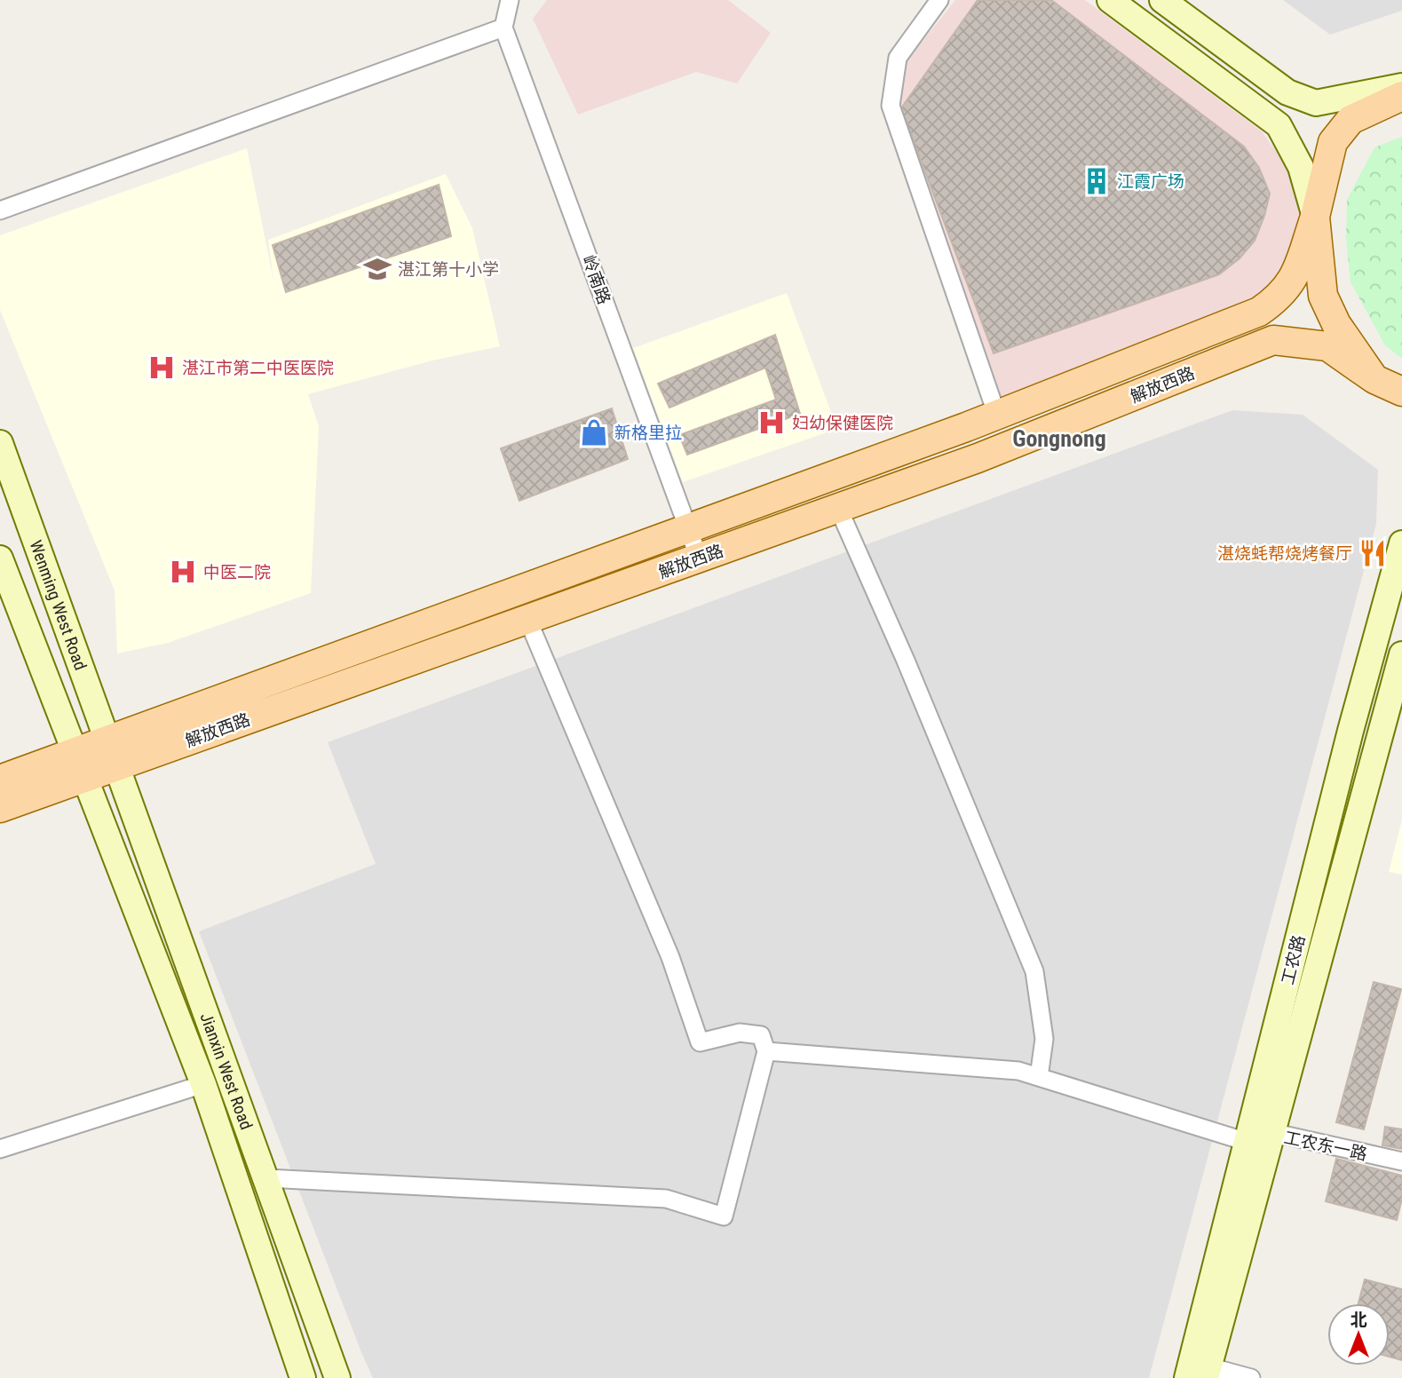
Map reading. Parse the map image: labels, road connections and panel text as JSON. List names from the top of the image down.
{
  "streets": {
    "main road": ["解放西路"],
    "street": [
      "岭南路",
      "Wenming West Road",
      "工农路",
      "Jianxin West Road",
      "工农东一路"
    ]
  },
  "crossings": [
    ["岭南路", "解放西路"],
    ["解放西路", "Wenming West Road"],
    ["解放西路", "Jianxin West Road"],
    ["Wenming West Road", "Jianxin West Road"],
    ["工农路", "工农东一路"]
  ],
  "districts": ["Gongnong"],
  "places": {
    "building": ["江霞广场"],
    "school or university": ["湛江第十小学"],
    "hospital": ["湛江市第二中医医院", "妇幼保健医院", "中医二院"],
    "shop": ["新格里拉"],
    "restaurant": ["湛烧蚝帮烧烤餐厅"]
  },
  "north": "top"
}
